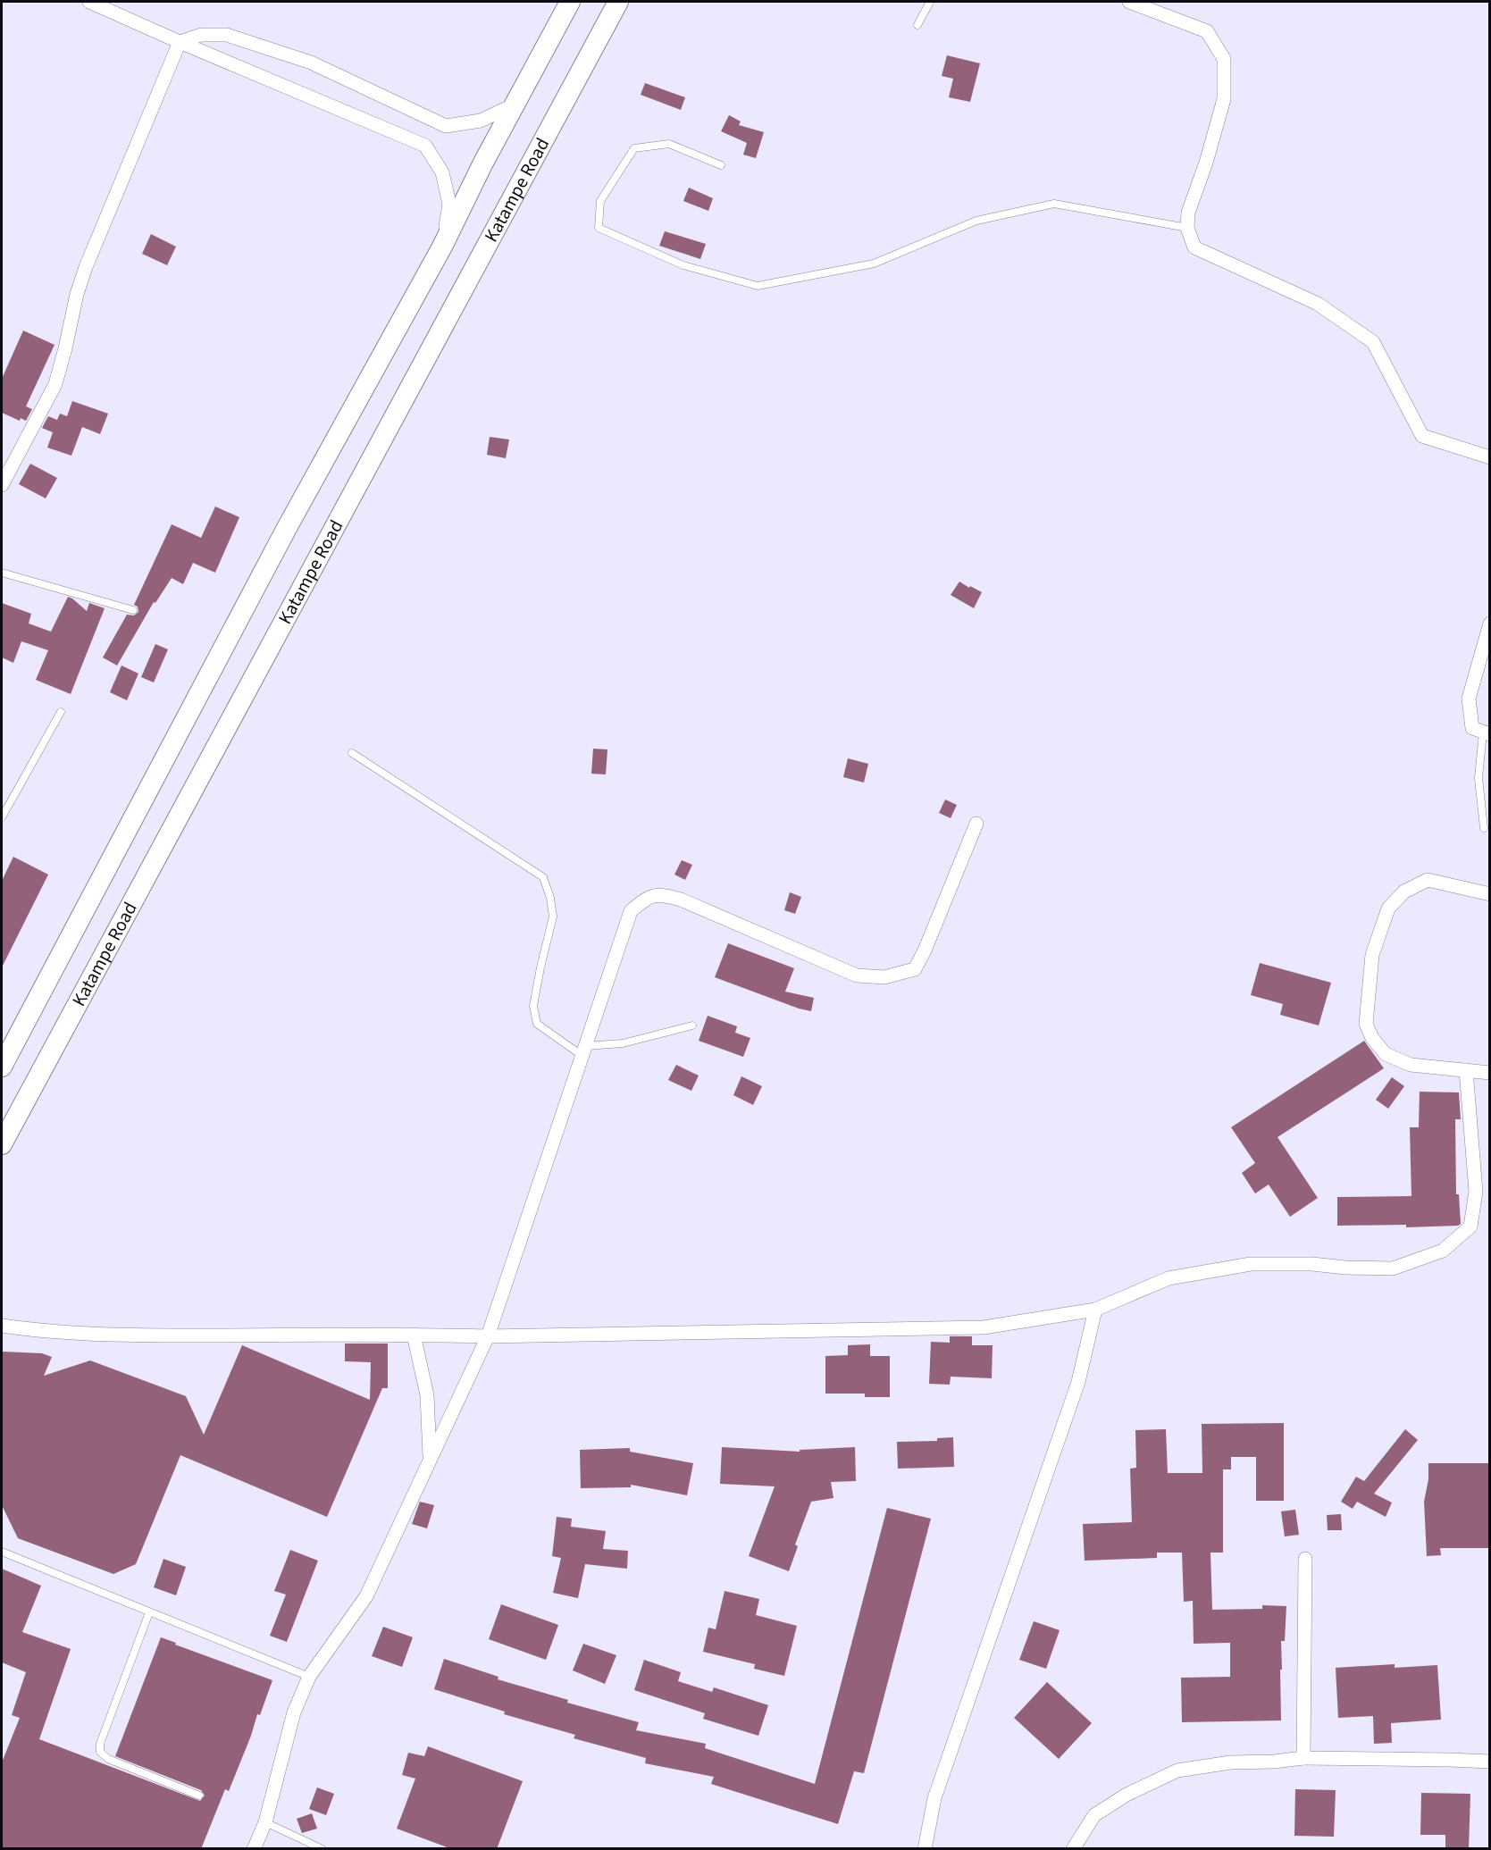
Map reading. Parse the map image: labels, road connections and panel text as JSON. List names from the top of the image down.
{
  "streets": {
    "main road": ["Katampe Road"]
  }
}
